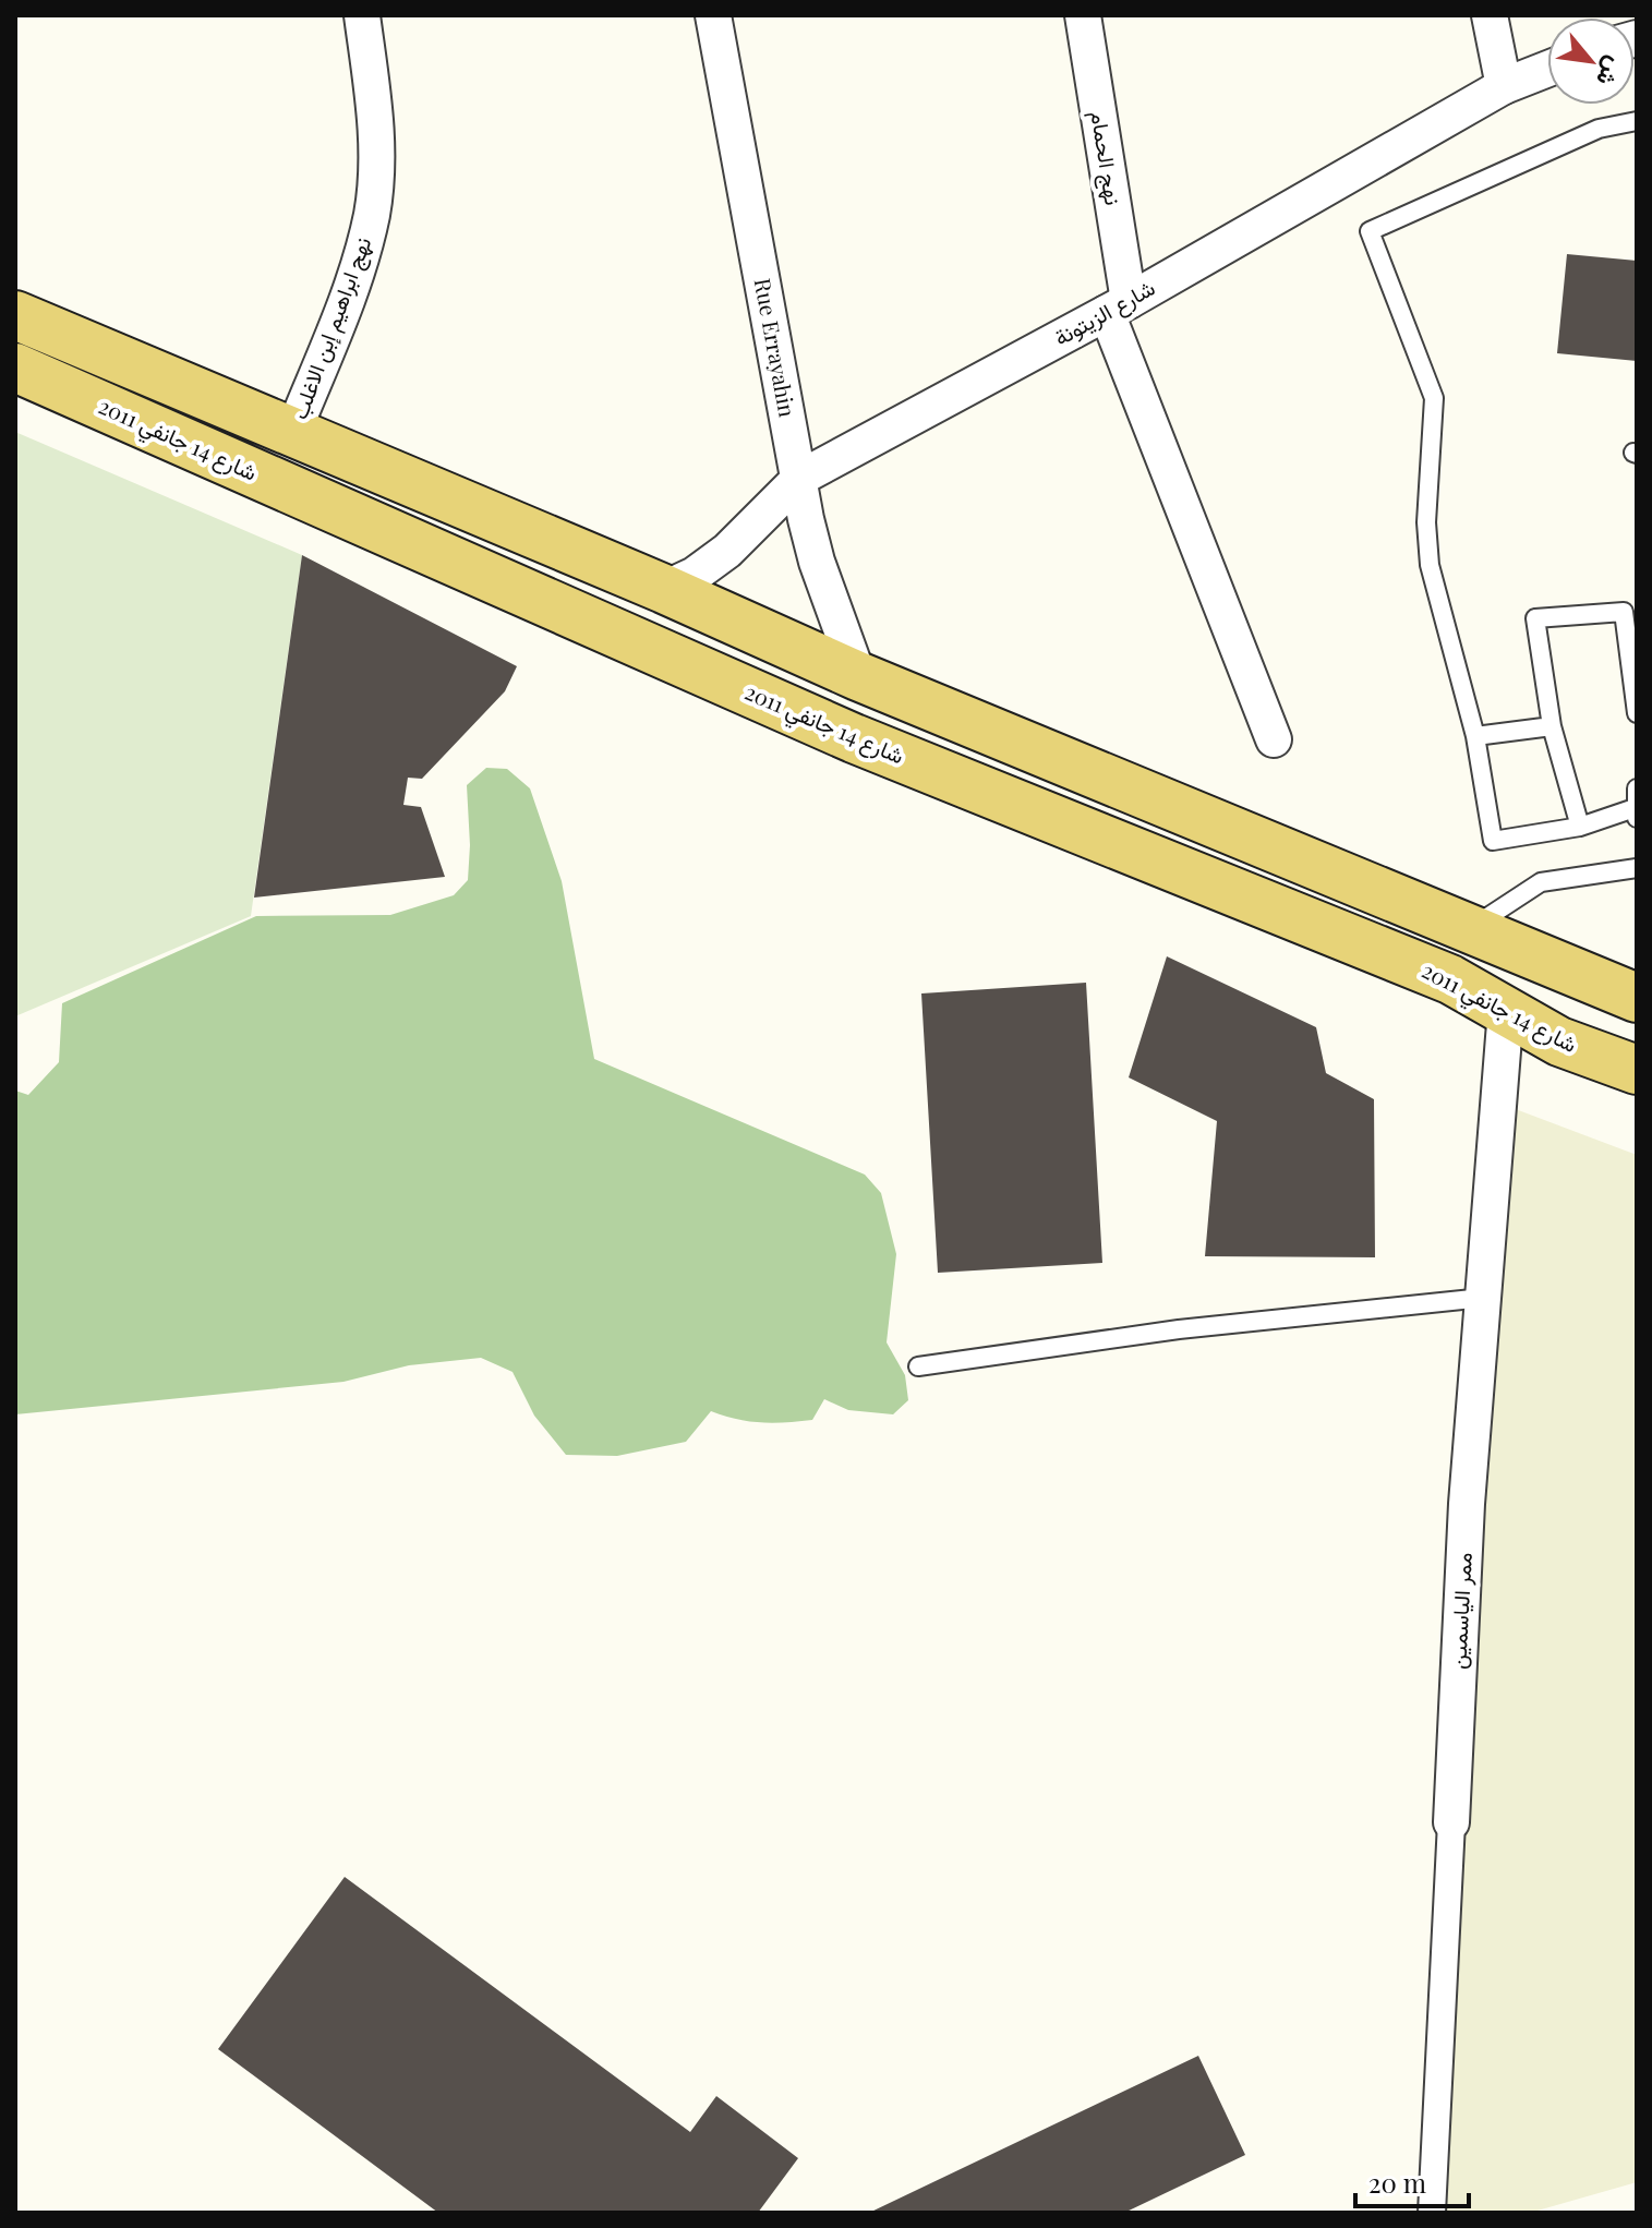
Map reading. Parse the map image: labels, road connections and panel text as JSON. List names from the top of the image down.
{
  "streets": {
    "main road": ["شارع 14 جانفي 2011"],
    "street": [
      "نهج الحمام",
      "شارع الزيتونة",
      "نهج ابراهيم إبن الاغلب",
      "Rue Errayahin",
      "ممر الياسمين"
    ]
  },
  "crossings": [
    ["نهج الحمام", "شارع الزيتونة"],
    ["شارع الزيتونة", "Rue Errayahin"],
    ["شارع 14 جانفي 2011", "ممر الياسمين"]
  ],
  "scale_bar": "20 m",
  "north": "bottom right"
}
